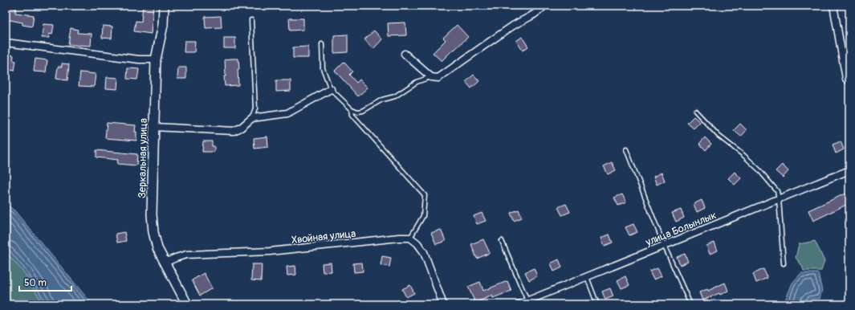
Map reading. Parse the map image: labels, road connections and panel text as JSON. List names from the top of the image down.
{
  "streets": {
    "street": ["Зеркальная улица", "улица Болынлык", "Хвойная улица"]
  },
  "crossings": [
    ["Зеркальная улица", "Хвойная улица"]
  ],
  "scale_bar": "50 m"
}
